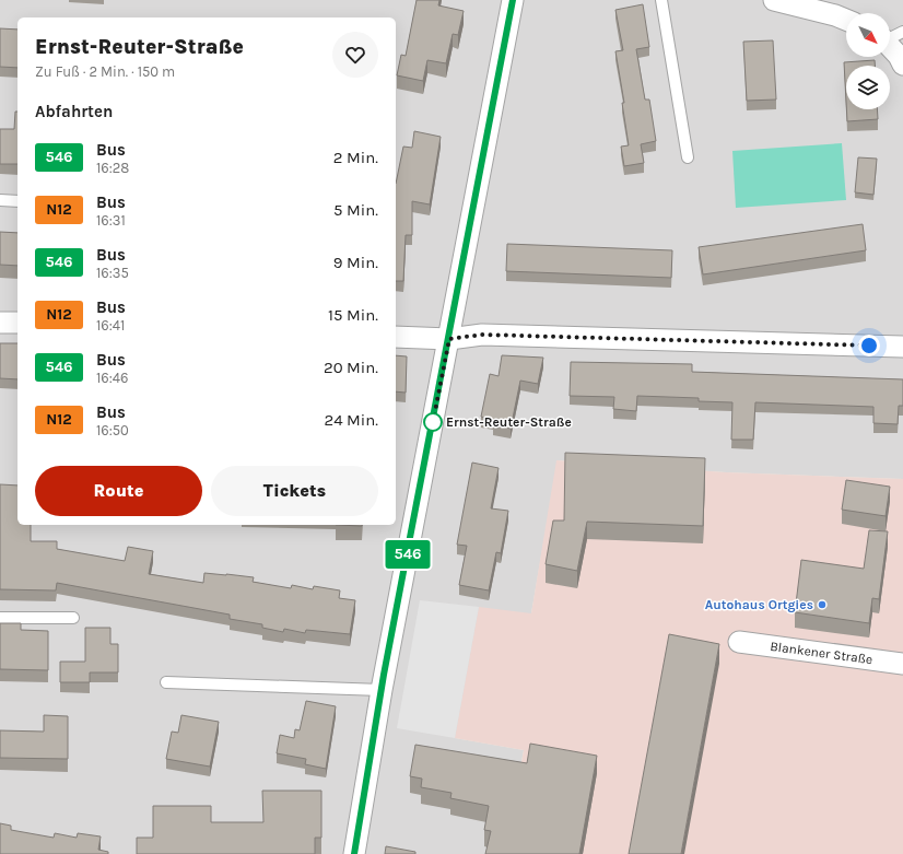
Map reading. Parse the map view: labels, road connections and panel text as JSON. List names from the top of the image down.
{
  "streets": {
    "street": ["Blankener Straße"]
  },
  "places": ["Ernst-Reuter-Straße", "Autohaus Ortgies"],
  "lines": ["bus line 546"],
  "north": "bottom right",
  "page": {
    "on_map": "546",
    "heading": [
      ["Ernst-Reuter-Straße", "Zu Fuß · 2 Min. · 150 m"],
      "Abfahrten"
    ],
    "list": [
      {
        "mark": "546",
        "name": "Bus",
        "note": "16:28",
        "value": "2 Min."
      },
      {
        "mark": "N12",
        "name": "Bus",
        "note": "16:31",
        "value": "5 Min."
      },
      {
        "mark": "546",
        "name": "Bus",
        "note": "16:35",
        "value": "9 Min."
      },
      {
        "mark": "N12",
        "name": "Bus",
        "note": "16:41",
        "value": "15 Min."
      },
      {
        "mark": "546",
        "name": "Bus",
        "note": "16:46",
        "value": "20 Min."
      },
      {
        "mark": "N12",
        "name": "Bus",
        "note": "16:50",
        "value": "24 Min."
      }
    ],
    "buttons": ["Route", "Tickets"]
  }
}
